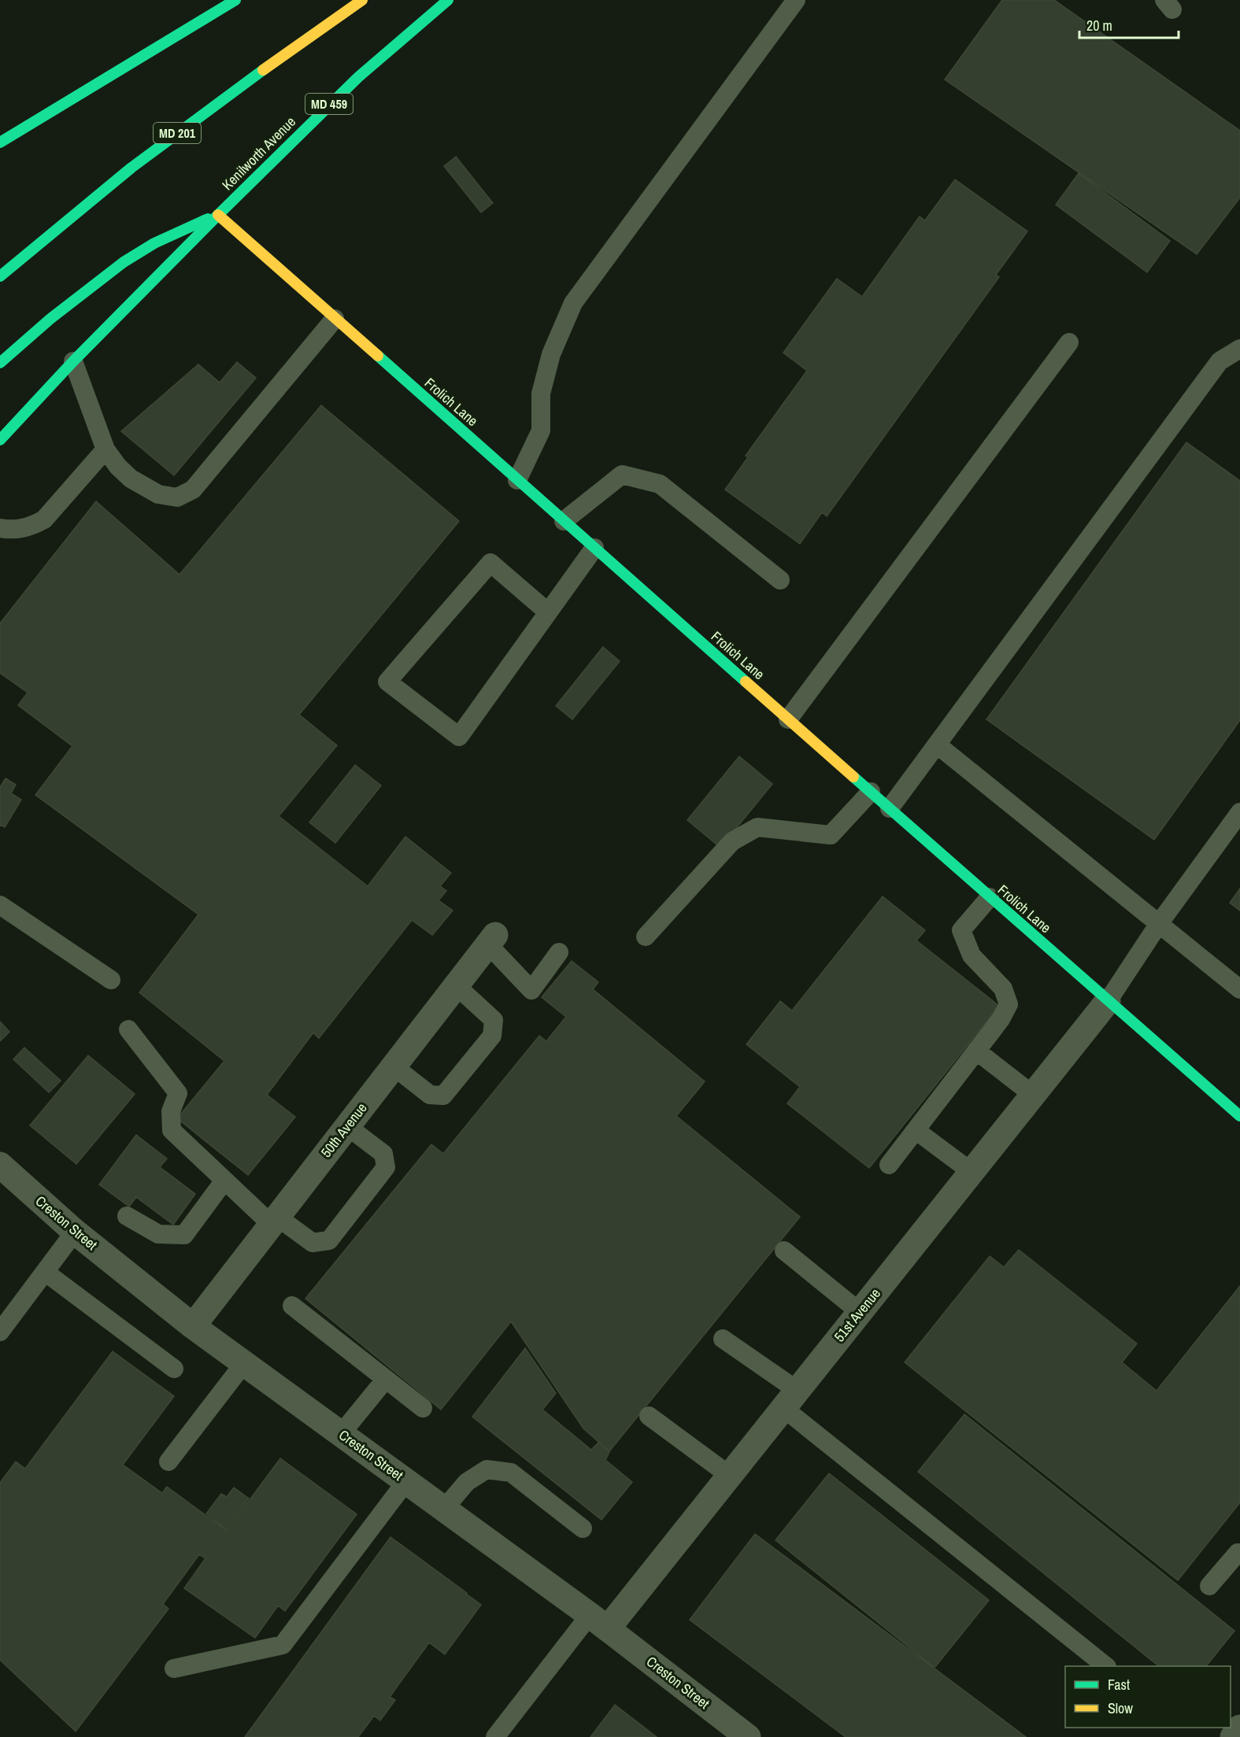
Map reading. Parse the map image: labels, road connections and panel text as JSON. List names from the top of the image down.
{
  "streets": {
    "main road": [
      "MD 459",
      "MD 201",
      "Kenilworth Avenue",
      "Frolich Lane"
    ],
    "street": ["50th Avenue", "Creston Street", "51st Avenue"]
  },
  "crossings": [
    ["Kenilworth Avenue", "Frolich Lane"],
    ["Frolich Lane", "51st Avenue"],
    ["50th Avenue", "Creston Street"],
    ["Creston Street", "51st Avenue"]
  ],
  "legend": ["Fast", "Slow"],
  "scale_bar": "20 m"
}
